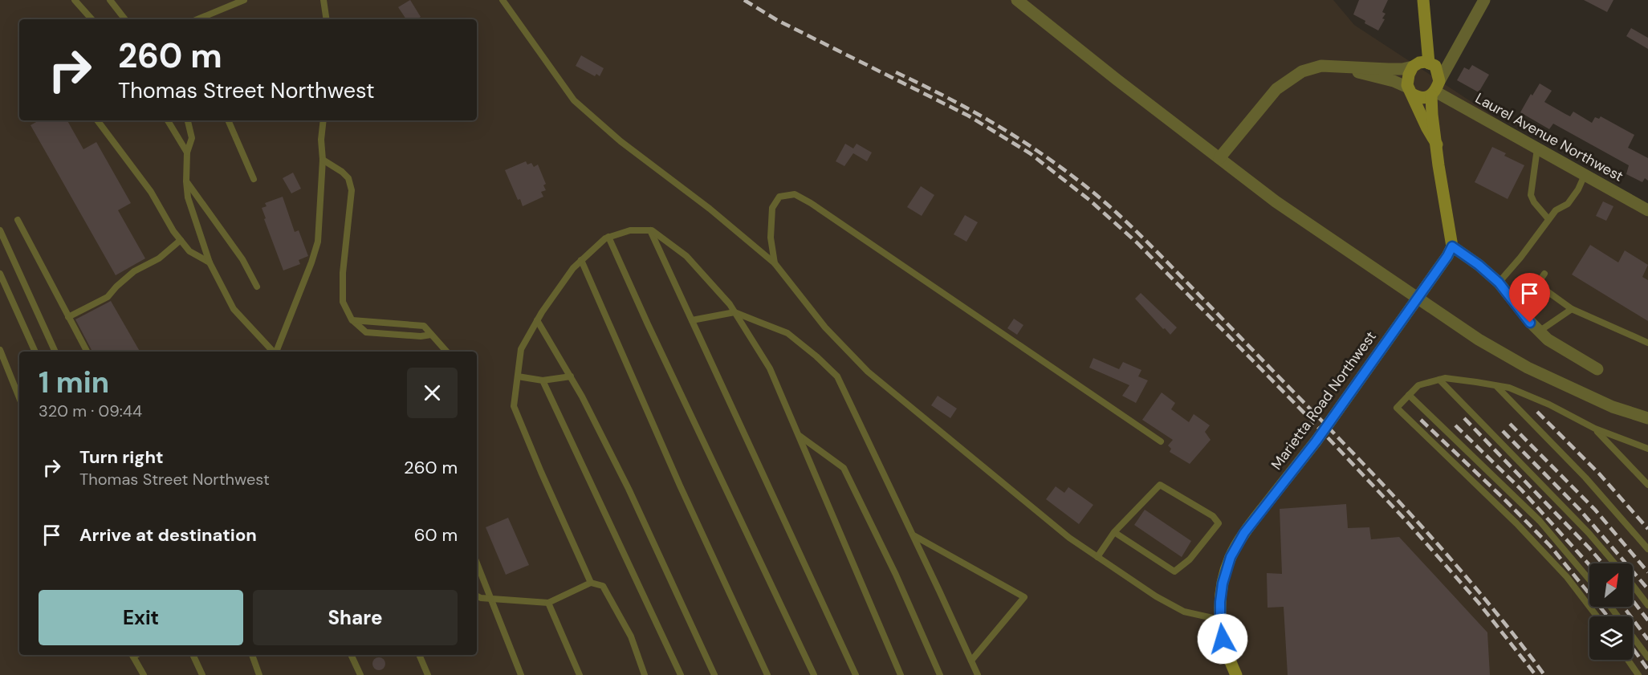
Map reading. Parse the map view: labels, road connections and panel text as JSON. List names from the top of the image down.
{
  "streets": {
    "street": ["Laurel Avenue Northwest", "Marietta Road Northwest"]
  },
  "north": "top right",
  "page": {
    "turn": ["260 m", "Thomas Street Northwest"],
    "heading": ["1 min", "320 m · 09:44"],
    "list": [
      {
        "name": "Turn right",
        "note": "Thomas Street Northwest",
        "value": "260 m"
      },
      {
        "name": "Arrive at destination",
        "value": "60 m"
      }
    ],
    "buttons": ["Exit", "Share"]
  }
}
